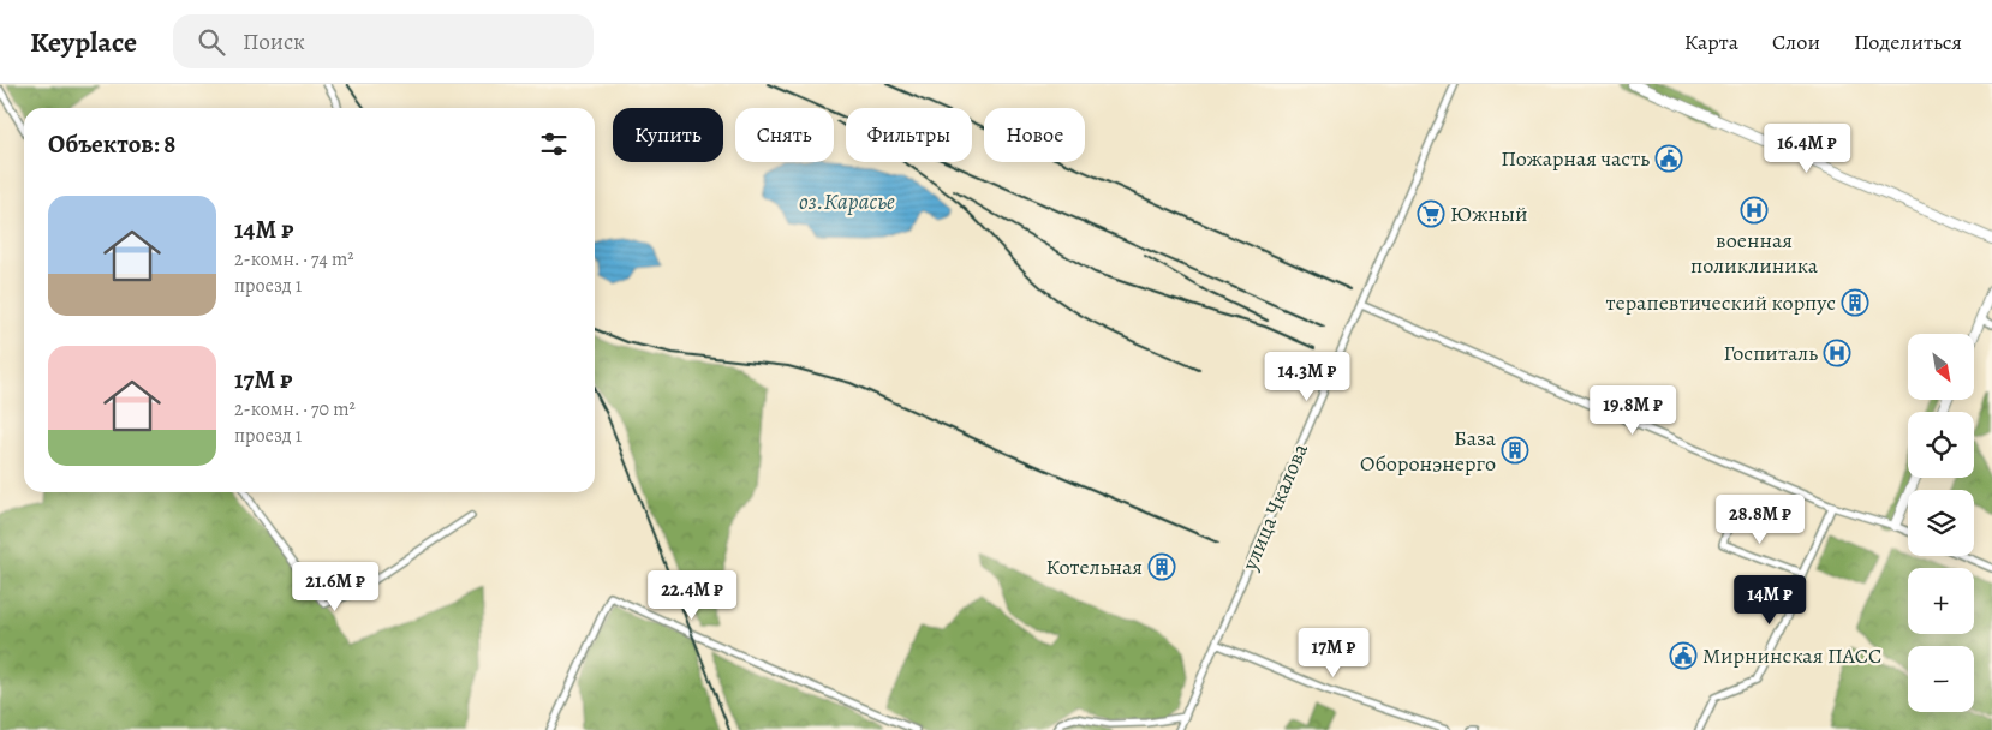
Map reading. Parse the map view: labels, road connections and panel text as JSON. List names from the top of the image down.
{
  "streets": {
    "street": ["улица Чкалова"]
  },
  "water": ["оз.Карасье"],
  "places": {
    "public building": ["Пожарная часть", "Мирнинская ПАСС"],
    "hospital": ["военная поликлиника", "Госпиталь"],
    "supermarket": ["Южный"],
    "building": ["терапевтический корпус", "База Оборонэнерго", "Котельная"]
  },
  "north": "bottom right",
  "page": {
    "header": "Keyplace",
    "search": "Поиск",
    "nav": ["Карта", "Слои", "Поделиться"],
    "chip": [
      "Купить",
      "Снять",
      "Фильтры",
      "Новое"
    ],
    "heading": "Объектов: 8",
    "price": [
      "16.4M ₽",
      "14.3M ₽",
      "19.8M ₽",
      "28.8M ₽",
      "21.6M ₽",
      "22.4M ₽",
      "14M ₽",
      "17M ₽"
    ],
    "list": [
      {
        "name": "14M ₽",
        "note": "2-комн. · 74 m² · проезд 1"
      },
      {
        "name": "17M ₽",
        "note": "2-комн. · 70 m² · проезд 1"
      }
    ],
    "map_buttons": ["+", "−"]
  }
}
